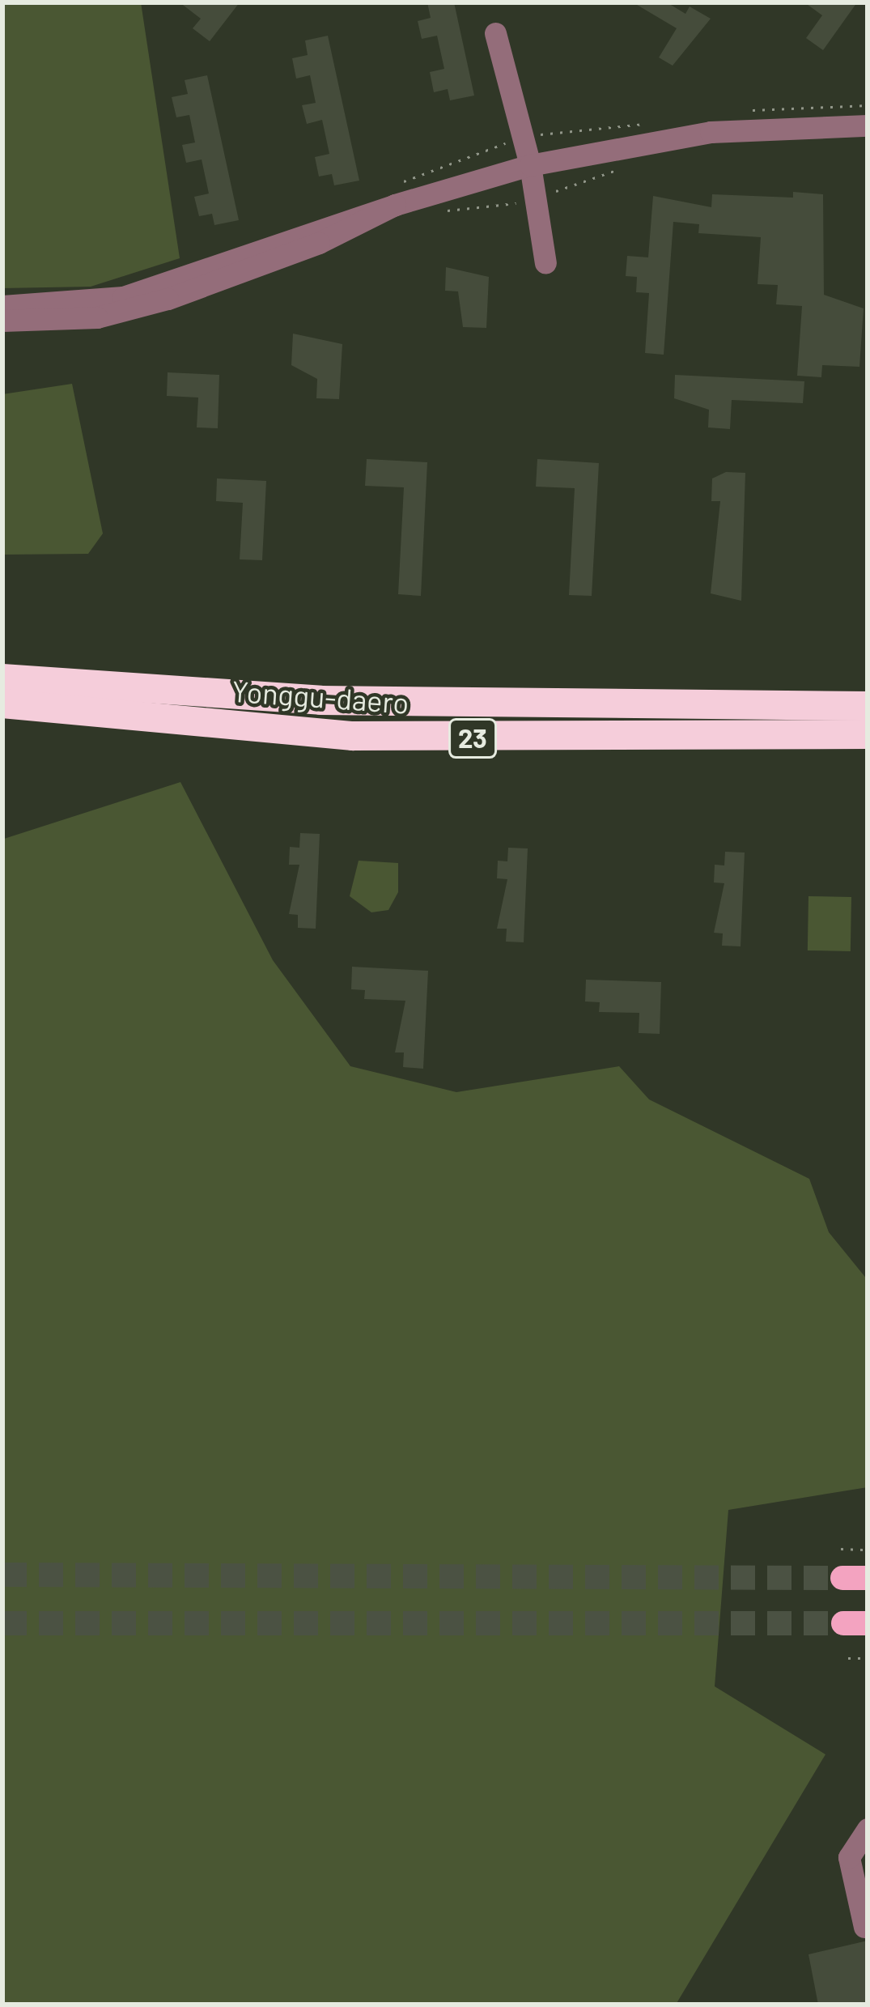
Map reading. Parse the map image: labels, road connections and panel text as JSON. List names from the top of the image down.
{
  "streets": {
    "highway": ["Yonggu-daero", "23"]
  }
}
